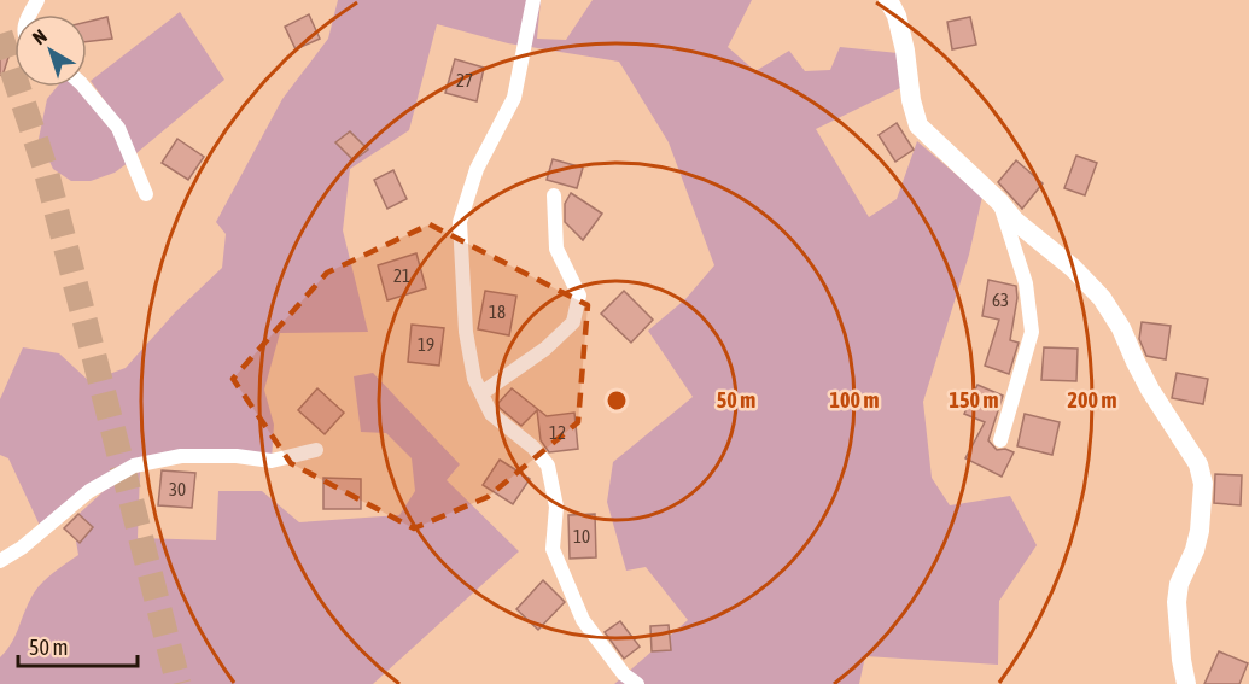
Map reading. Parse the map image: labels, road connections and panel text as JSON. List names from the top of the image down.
{
  "house_numbers": [
    "27",
    "21",
    "63",
    "18",
    "19",
    "12",
    "30",
    "10"
  ],
  "scale_bar": "50 m",
  "north": "top left",
  "rings": [
    "50 m",
    "100 m",
    "150 m",
    "200 m"
  ]
}
